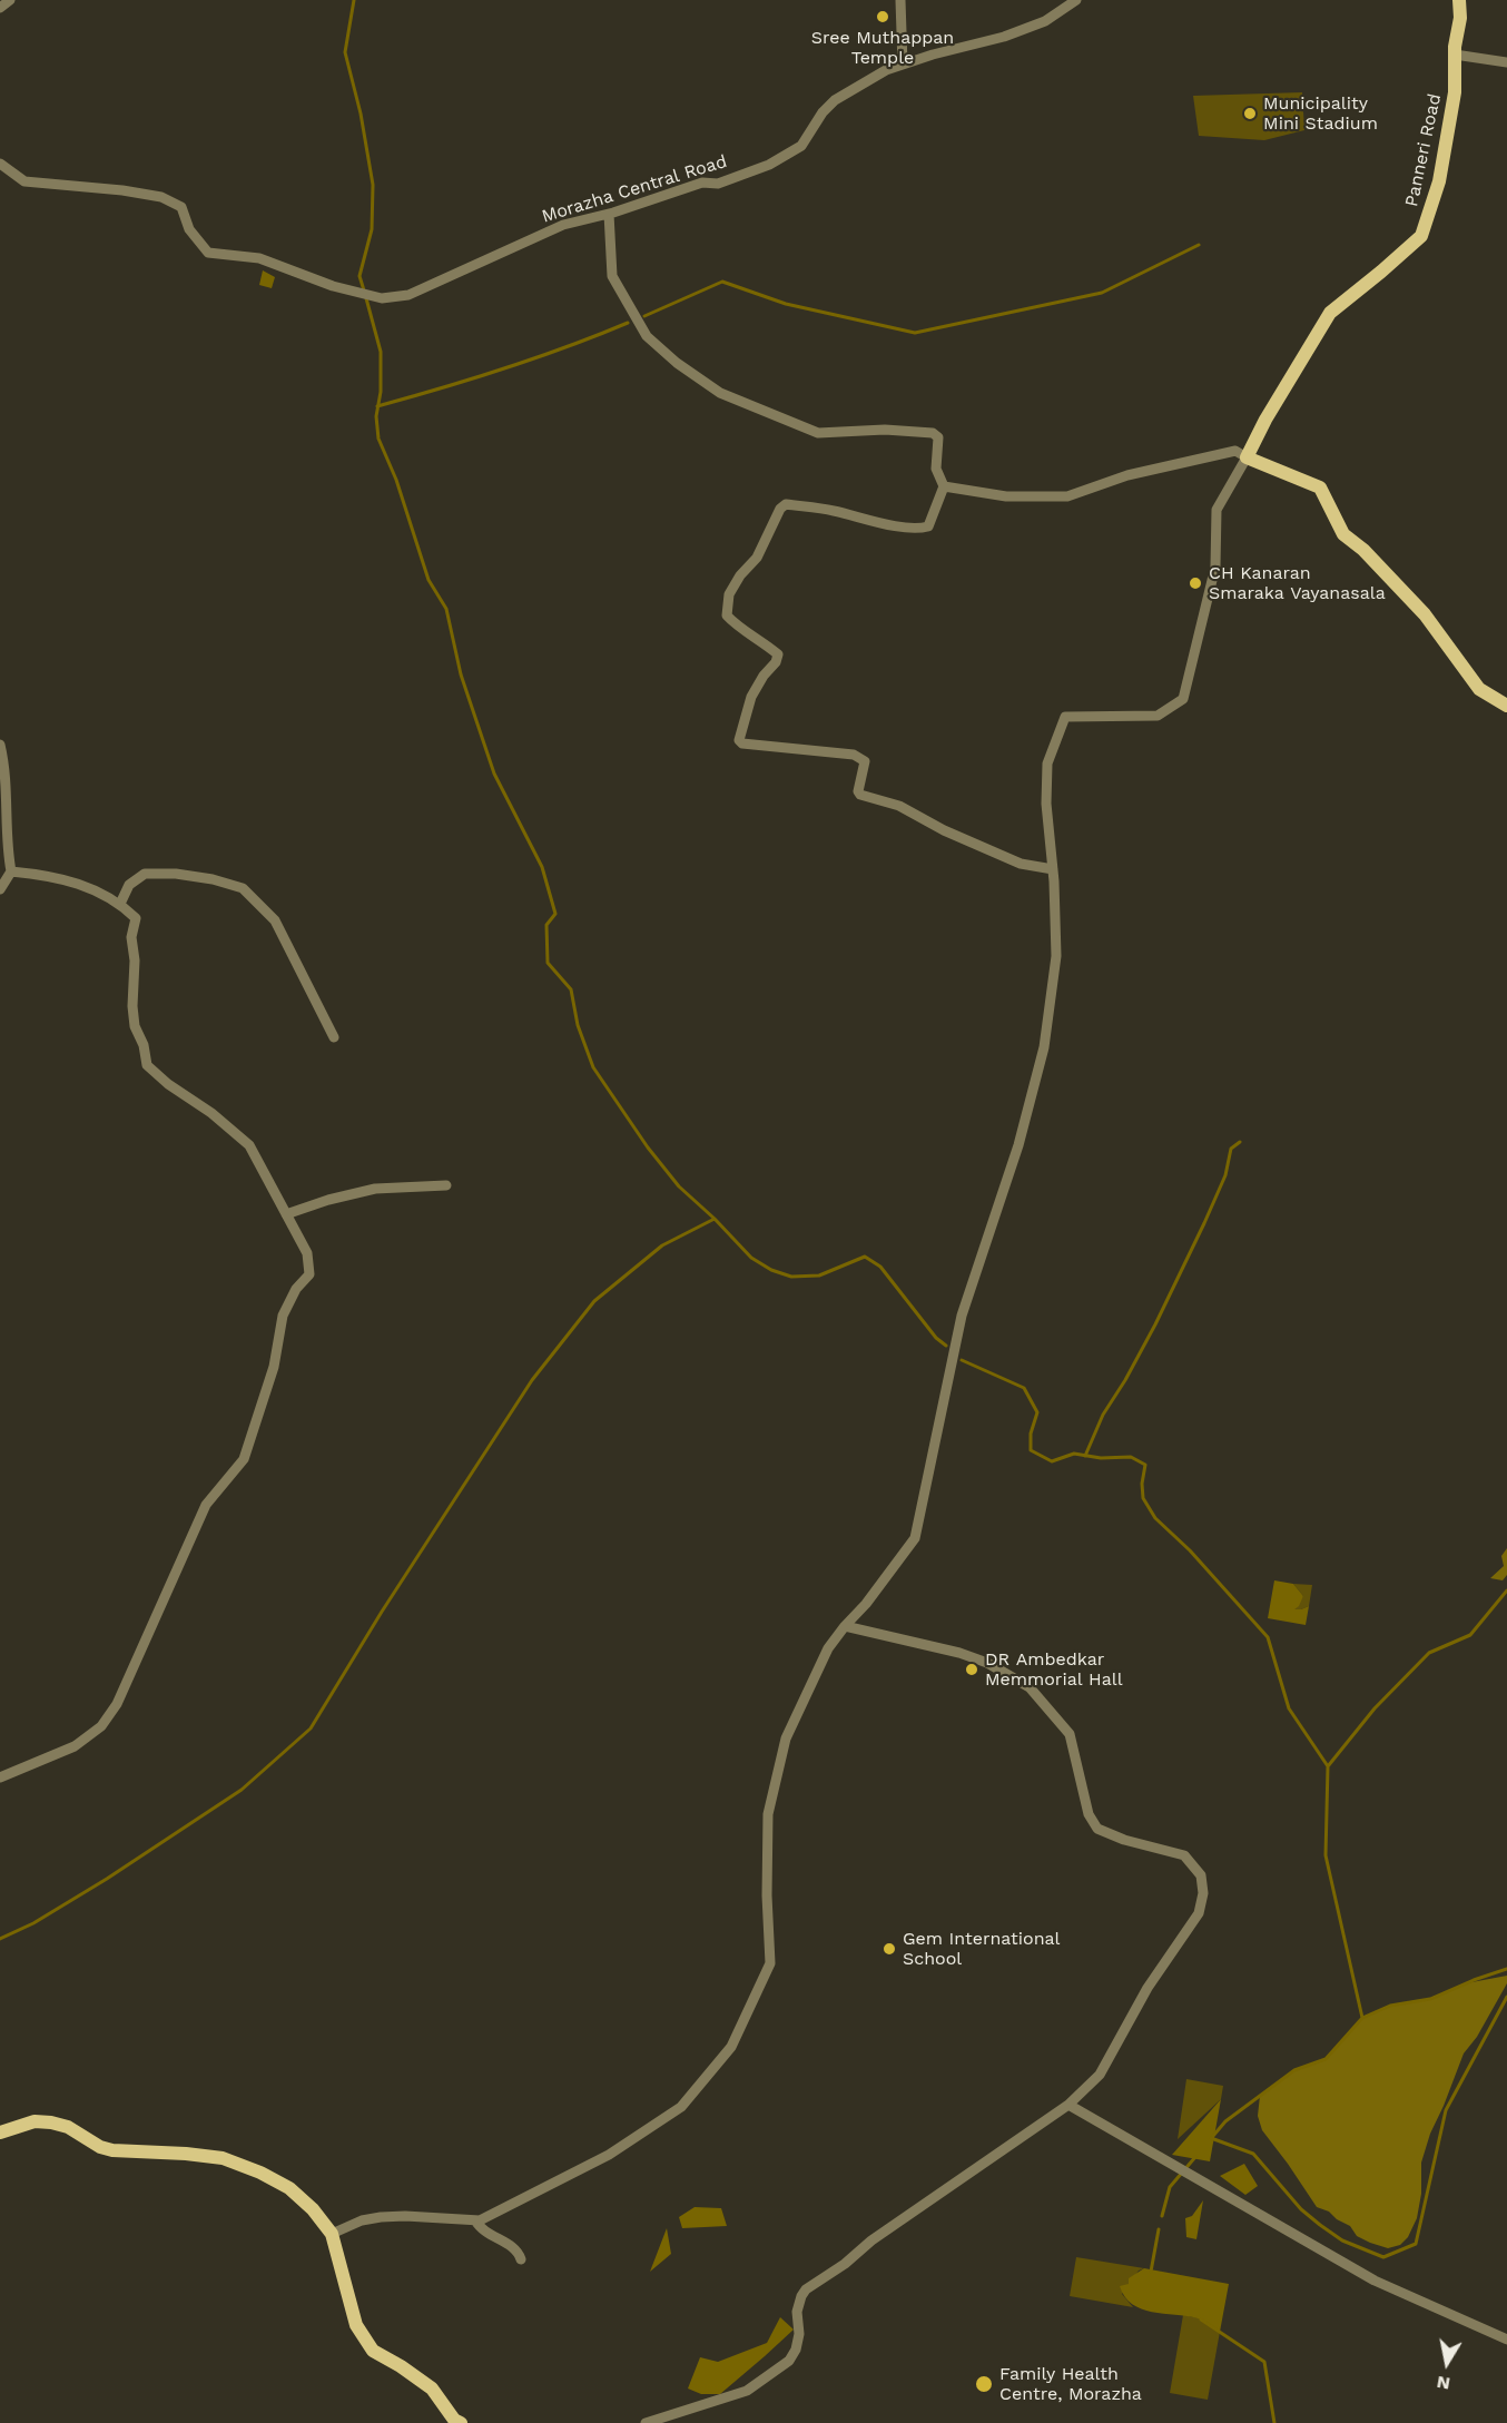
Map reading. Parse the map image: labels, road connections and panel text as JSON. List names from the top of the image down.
{
  "streets": {
    "main road": ["Panneri Road"],
    "street": ["Morazha Central Road"]
  },
  "places": [
    "Sree Muthappan Temple",
    "Municipality Mini Stadium",
    "CH Kanaran Smaraka Vayanasala",
    "DR Ambedkar Memmorial Hall",
    "Gem International School",
    "Family Health Centre, Morazha"
  ],
  "north": "bottom"
}
